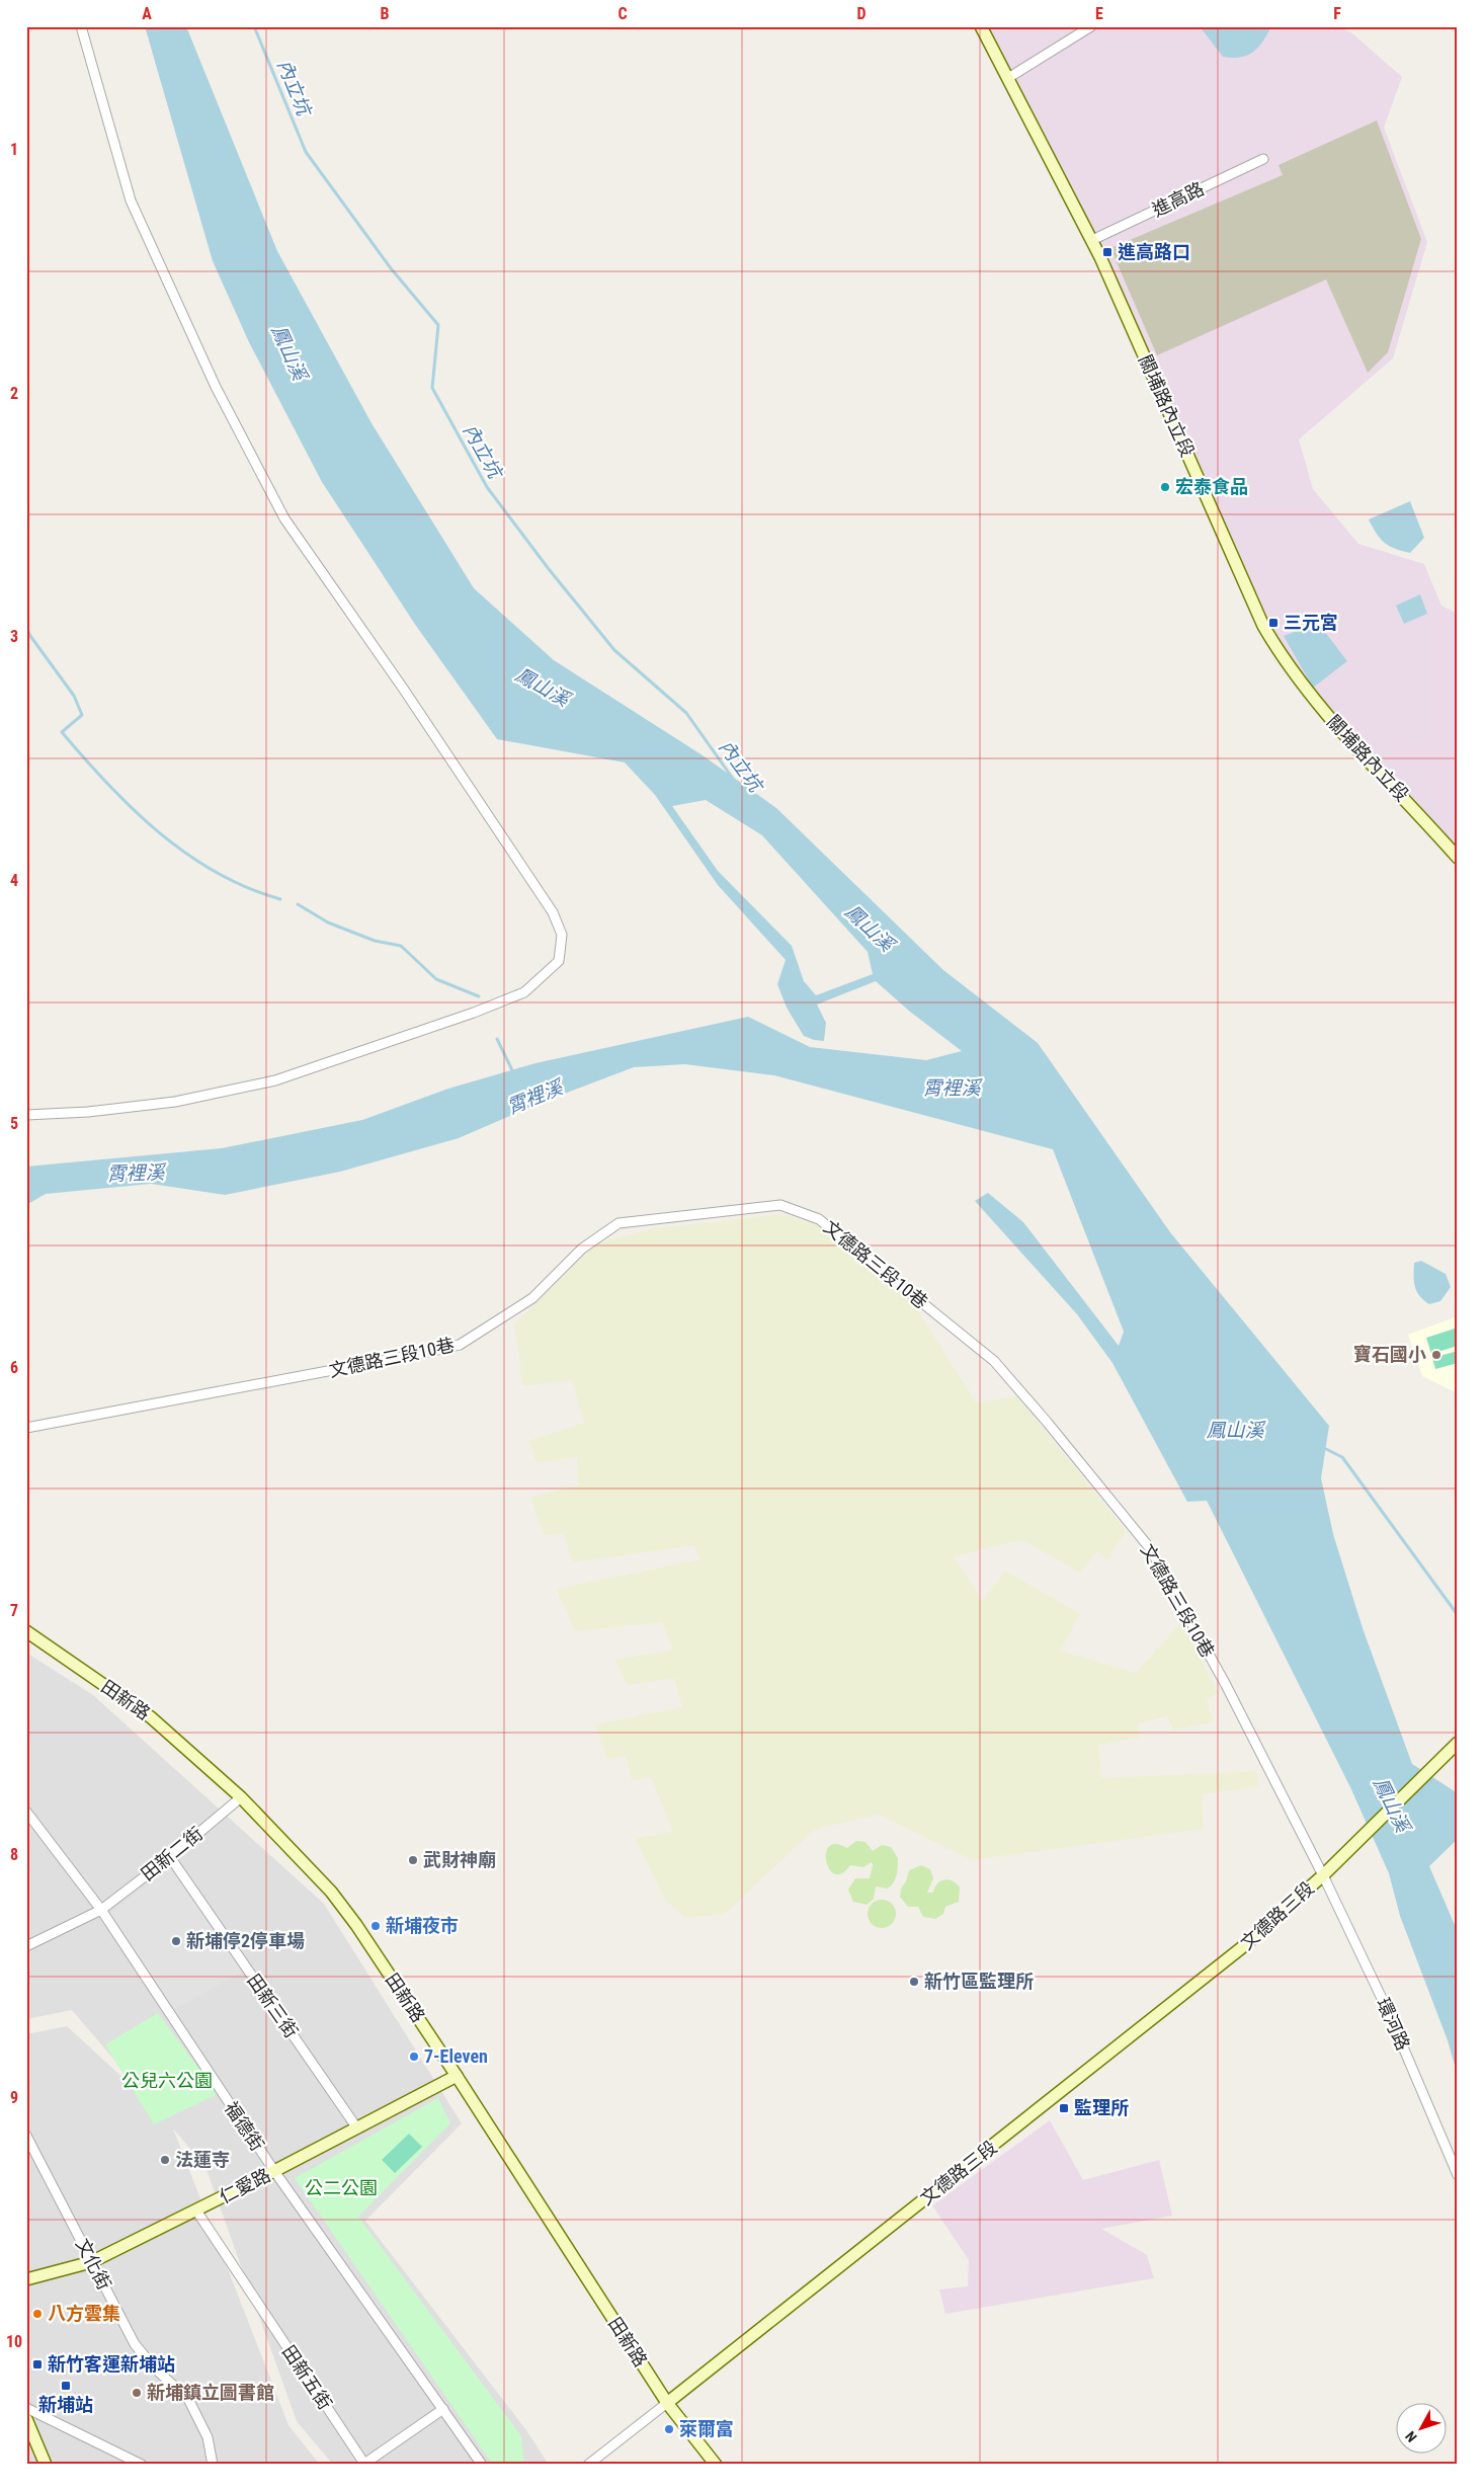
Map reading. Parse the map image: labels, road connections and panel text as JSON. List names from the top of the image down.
{
  "streets": {
    "main road": [
      "關埔路內立段",
      "田新路",
      "文德路三段",
      "仁愛路"
    ],
    "street": [
      "進高路",
      "文德路三段10巷",
      "田新二街",
      "田新三街",
      "環河路",
      "福德街",
      "文化街",
      "田新五街"
    ]
  },
  "crossings": [
    ["進高路", "關埔路內立段"],
    ["文德路三段10巷", "文德路三段"],
    ["文德路三段10巷", "環河路"],
    ["田新路", "田新二街"],
    ["田新路", "文德路三段"],
    ["田新路", "仁愛路"],
    ["田新二街", "田新三街"],
    ["田新二街", "福德街"],
    ["文德路三段", "環河路"],
    ["田新三街", "仁愛路"],
    ["福德街", "仁愛路"],
    ["福德街", "田新五街"],
    ["仁愛路", "文化街"],
    ["仁愛路", "田新五街"]
  ],
  "water": ["內立坑", "鳳山溪", "霄裡溪"],
  "parks": ["公兒六公園", "公二公園"],
  "places": {
    "transit": [
      "進高路口",
      "三元宮",
      "監理所",
      "新竹客運新埔站",
      "新埔站"
    ],
    "other": [
      "宏泰食品",
      "寶石國小",
      "武財神廟",
      "新埔夜市",
      "新埔停2停車場",
      "新竹區監理所",
      "7-Eleven",
      "法蓮寺",
      "八方雲集",
      "新埔鎮立圖書館",
      "萊爾富"
    ]
  },
  "north": "bottom left",
  "grid": {
    "columns": [
      "A",
      "B",
      "C",
      "D",
      "E",
      "F"
    ],
    "rows": [
      "1",
      "2",
      "3",
      "4",
      "5",
      "6",
      "7",
      "8",
      "9",
      "10"
    ]
  }
}
